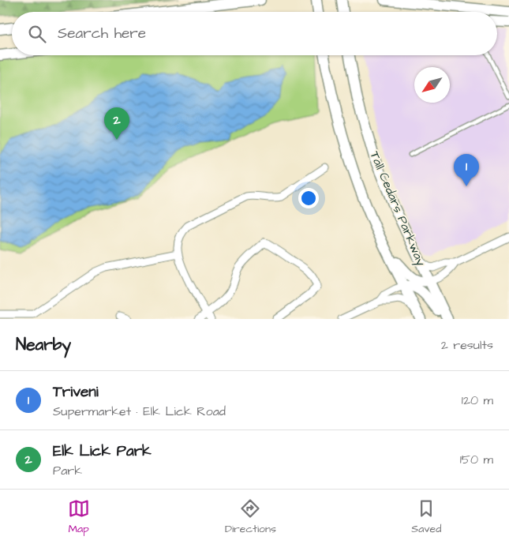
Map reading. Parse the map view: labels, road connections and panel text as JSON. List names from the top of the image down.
{
  "streets": {
    "main road": ["Tall Cedars Parkway"]
  },
  "north": "bottom left",
  "page": {
    "search": "Search here",
    "pins": ["2", "1"],
    "heading": ["Nearby", "2 results"],
    "list": [
      {
        "mark": "1",
        "name": "Triveni",
        "note": "Supermarket · Elk Lick Road",
        "value": "120 m"
      },
      {
        "mark": "2",
        "name": "Elk Lick Park",
        "note": "Park",
        "value": "150 m"
      }
    ],
    "nav": ["Map", "Directions", "Saved"]
  }
}
